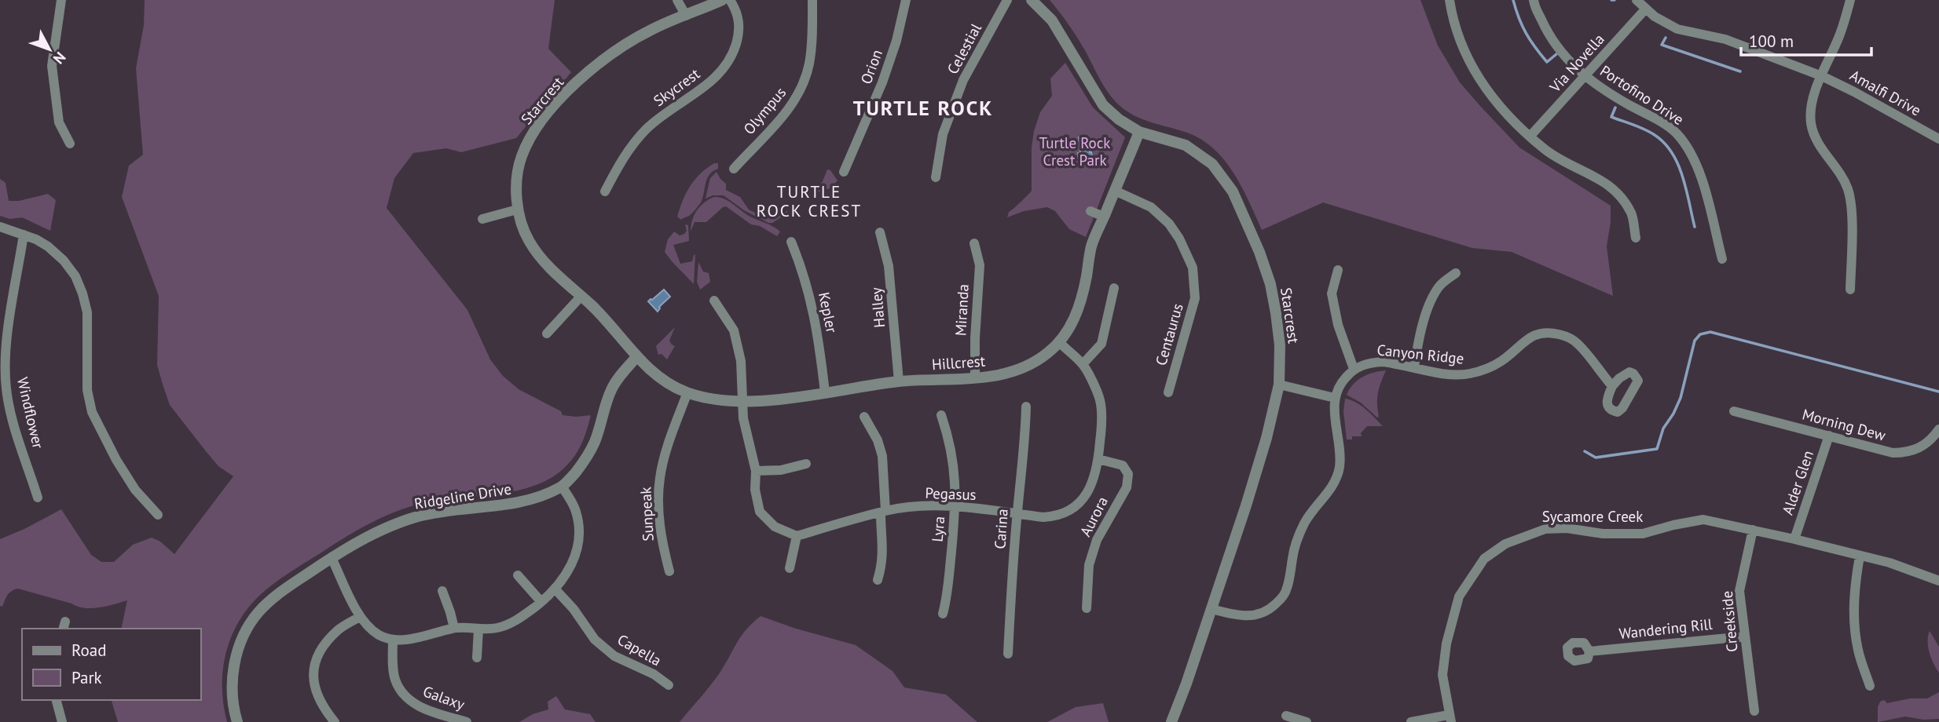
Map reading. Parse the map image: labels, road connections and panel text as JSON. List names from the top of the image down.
{
  "streets": {
    "street": [
      "Celestial",
      "Via Novella",
      "Orion",
      "Skycrest",
      "Amalfi Drive",
      "Portofino Drive",
      "Starcrest",
      "Olympus",
      "Halley",
      "Miranda",
      "Kepler",
      "Centaurus",
      "Canyon Ridge",
      "Hillcrest",
      "Windflower",
      "Morning Dew",
      "Alder Glen",
      "Pegasus",
      "Ridgeline Drive",
      "Sunpeak",
      "Aurora",
      "Sycamore Creek",
      "Lyra",
      "Carina",
      "Creekside",
      "Wandering Rill",
      "Capella",
      "Galaxy"
    ]
  },
  "crossings": [
    ["Via Novella", "Amalfi Drive"],
    ["Via Novella", "Portofino Drive"],
    ["Starcrest", "Hillcrest"],
    ["Starcrest", "Ridgeline Drive"],
    ["Halley", "Hillcrest"],
    ["Miranda", "Hillcrest"],
    ["Kepler", "Hillcrest"],
    ["Centaurus", "Hillcrest"],
    ["Hillcrest", "Pegasus"],
    ["Hillcrest", "Ridgeline Drive"],
    ["Hillcrest", "Sunpeak"],
    ["Morning Dew", "Alder Glen"],
    ["Alder Glen", "Sycamore Creek"],
    ["Pegasus", "Aurora"],
    ["Pegasus", "Lyra"],
    ["Pegasus", "Carina"],
    ["Sycamore Creek", "Creekside"],
    ["Creekside", "Wandering Rill"]
  ],
  "districts": ["TURTLE ROCK", "TURTLE ROCK CREST"],
  "parks": ["Turtle Rock Crest Park"],
  "legend": ["Road", "Park"],
  "scale_bar": "100 m",
  "north": "bottom right"
}
